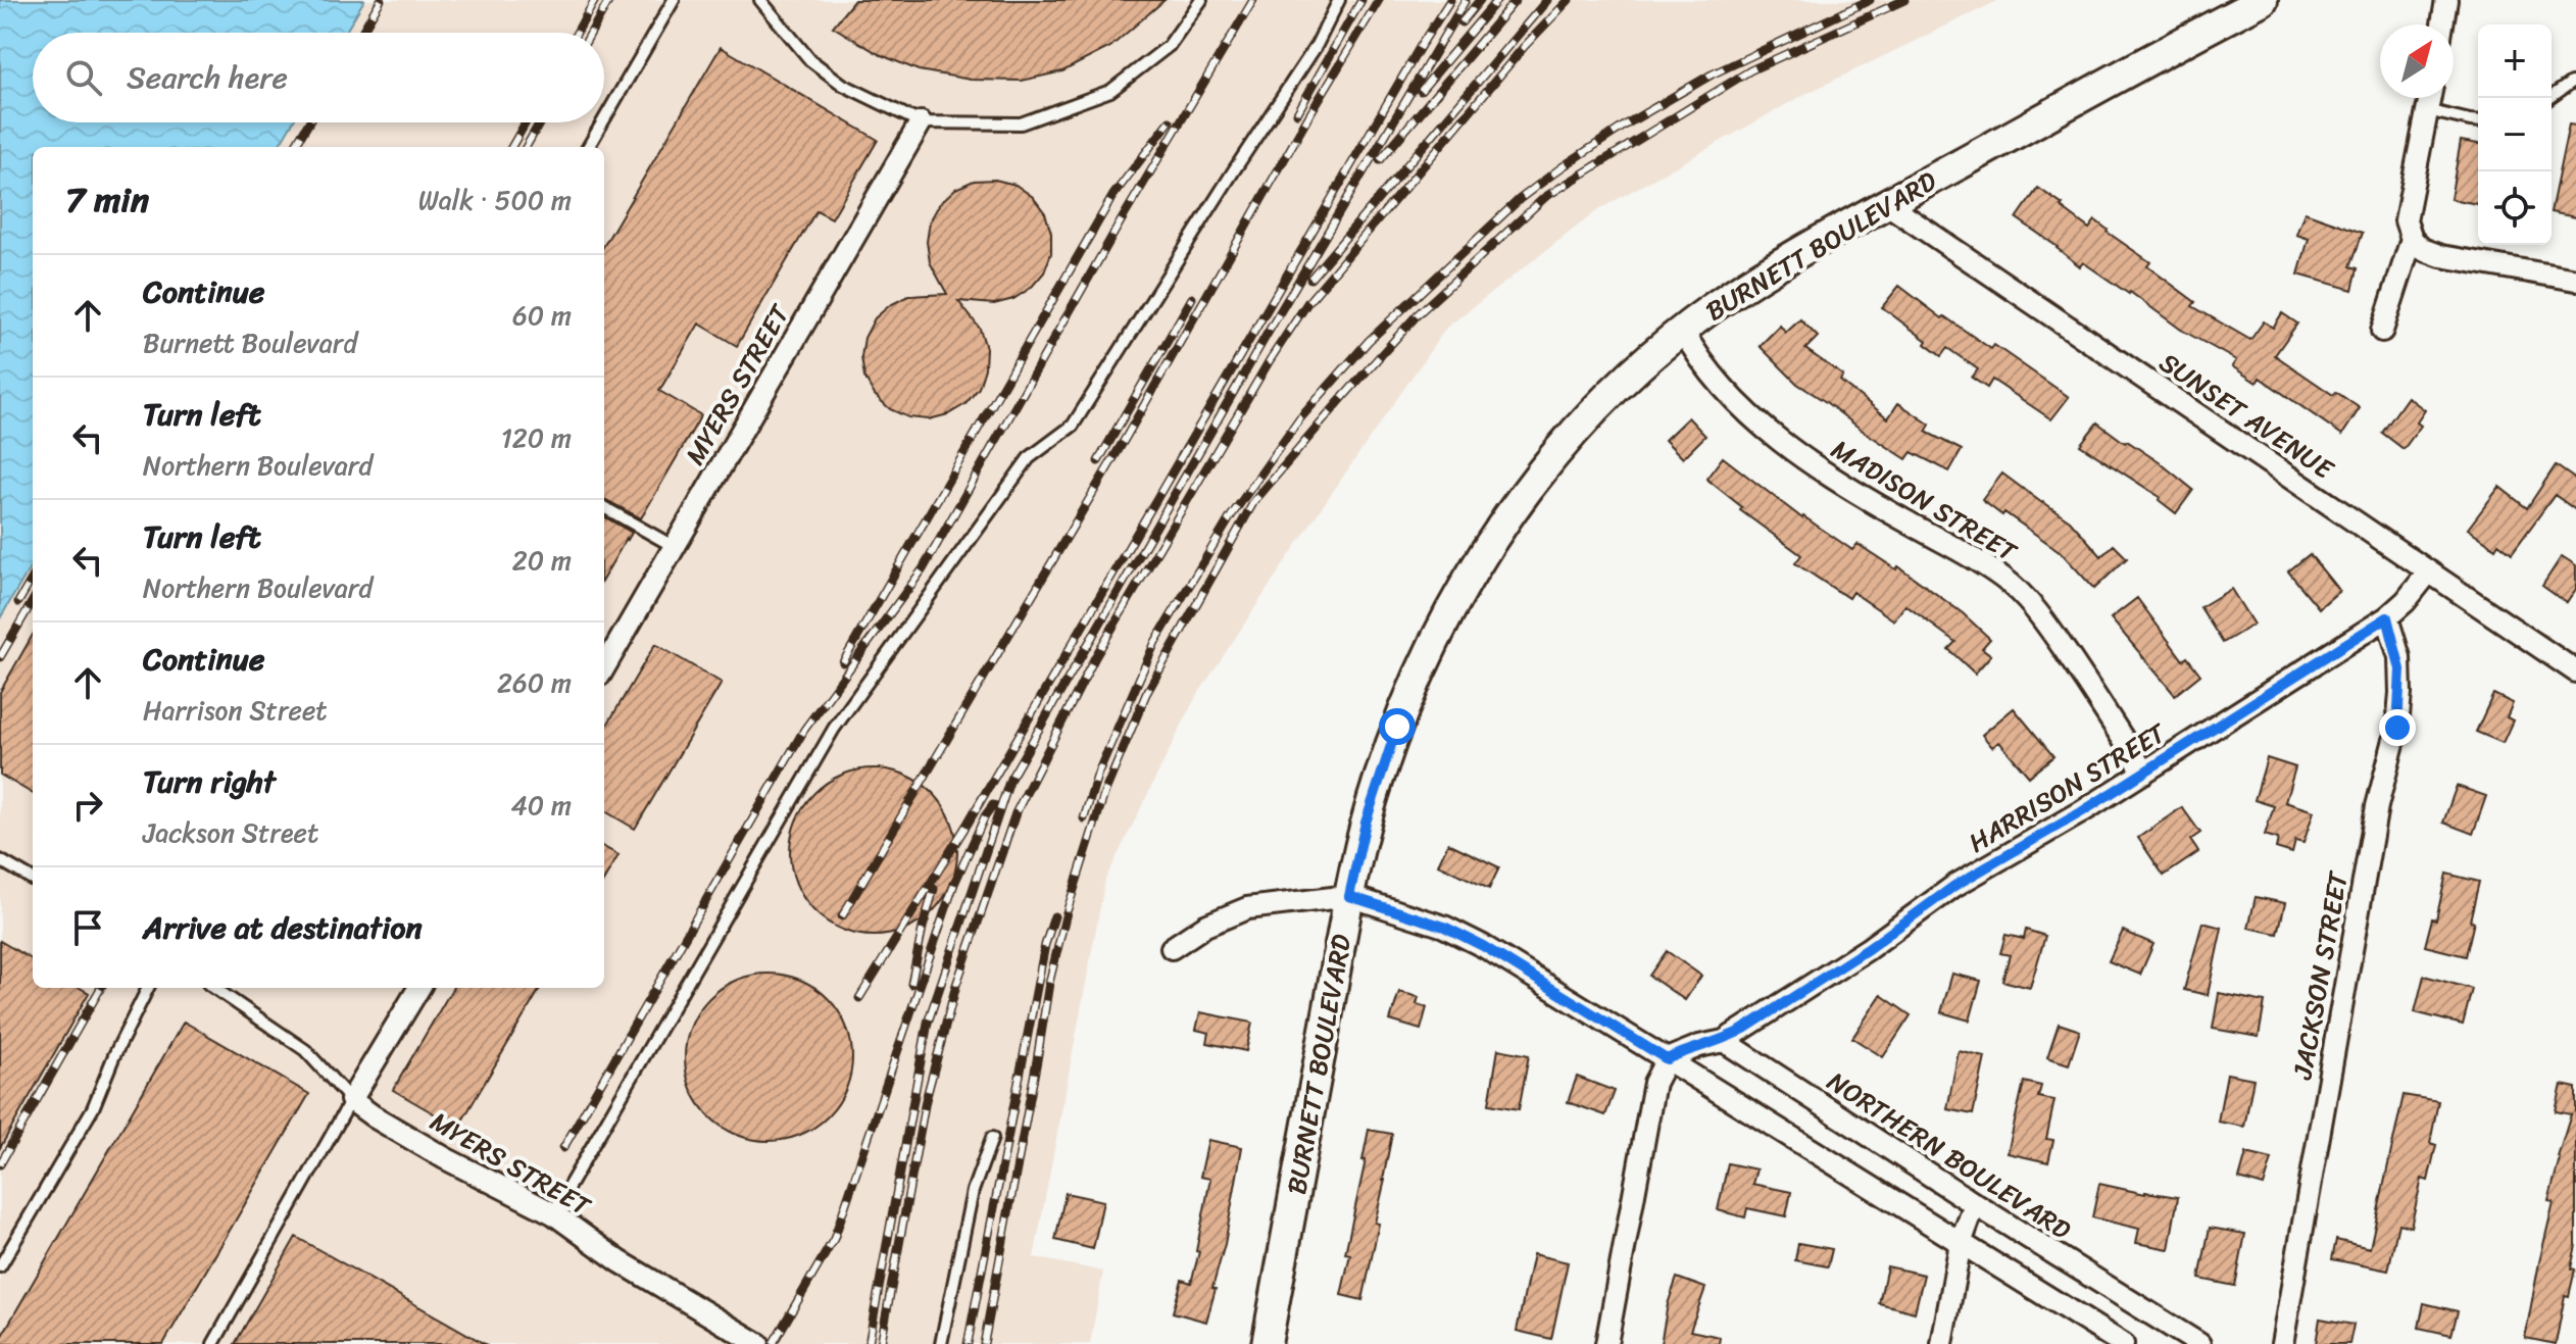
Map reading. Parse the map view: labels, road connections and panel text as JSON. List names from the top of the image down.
{
  "streets": {
    "main road": ["BURNETT BOULEVARD"],
    "street": [
      "MYERS STREET",
      "SUNSET AVENUE",
      "MADISON STREET",
      "HARRISON STREET",
      "JACKSON STREET",
      "NORTHERN BOULEVARD"
    ]
  },
  "crossings": [
    ["BURNETT BOULEVARD", "SUNSET AVENUE"],
    ["BURNETT BOULEVARD", "MADISON STREET"],
    ["SUNSET AVENUE", "HARRISON STREET"],
    ["MADISON STREET", "HARRISON STREET"],
    ["HARRISON STREET", "JACKSON STREET"],
    ["HARRISON STREET", "NORTHERN BOULEVARD"]
  ],
  "north": "top right",
  "page": {
    "map_buttons": ["+", "−"],
    "search": "Search here",
    "heading": ["7 min", "Walk · 500 m"],
    "list": [
      ["Continue", "Burnett Boulevard", "60 m"],
      ["Turn left", "Northern Boulevard", "120 m"],
      ["Turn left", "Northern Boulevard", "20 m"],
      ["Continue", "Harrison Street", "260 m"],
      ["Turn right", "Jackson Street", "40 m"],
      "Arrive at destination"
    ]
  }
}
